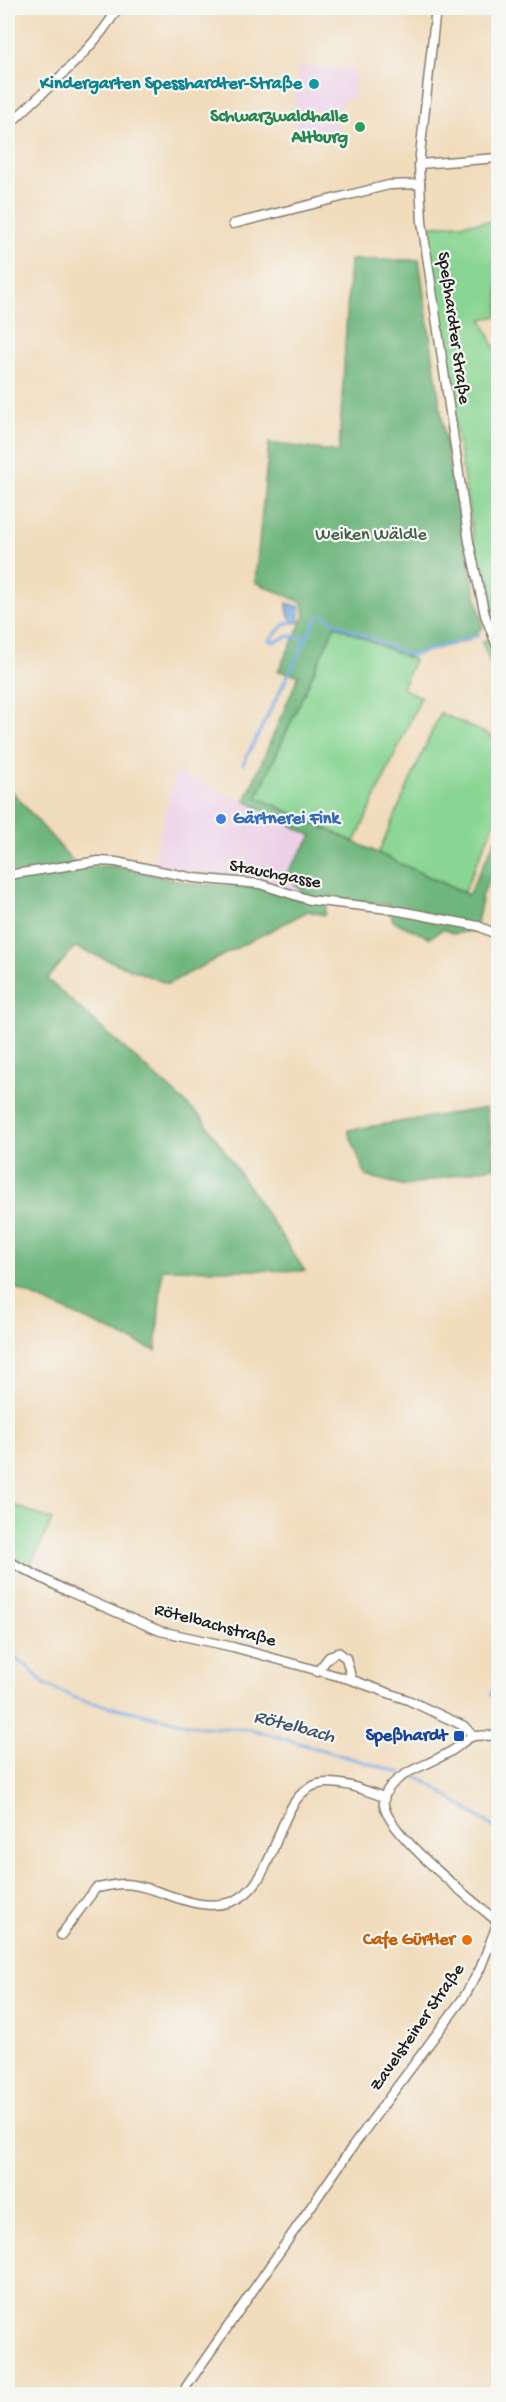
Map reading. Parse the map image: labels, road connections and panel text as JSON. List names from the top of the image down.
{
  "streets": {
    "street": [
      "Speßhardter Straße",
      "Stauchgasse",
      "Rötelbachstraße",
      "Zavelsteiner Straße"
    ]
  },
  "water": ["Rötelbach"],
  "parks": ["Weiken Wäldle"],
  "places": {
    "other": [
      "Kindergarten Spesshardter-Straße",
      "Schwarzwaldhalle Altburg",
      "Gärtnerei Fink",
      "Cafe Gürtler"
    ],
    "transit": ["Speßhardt"]
  }
}
